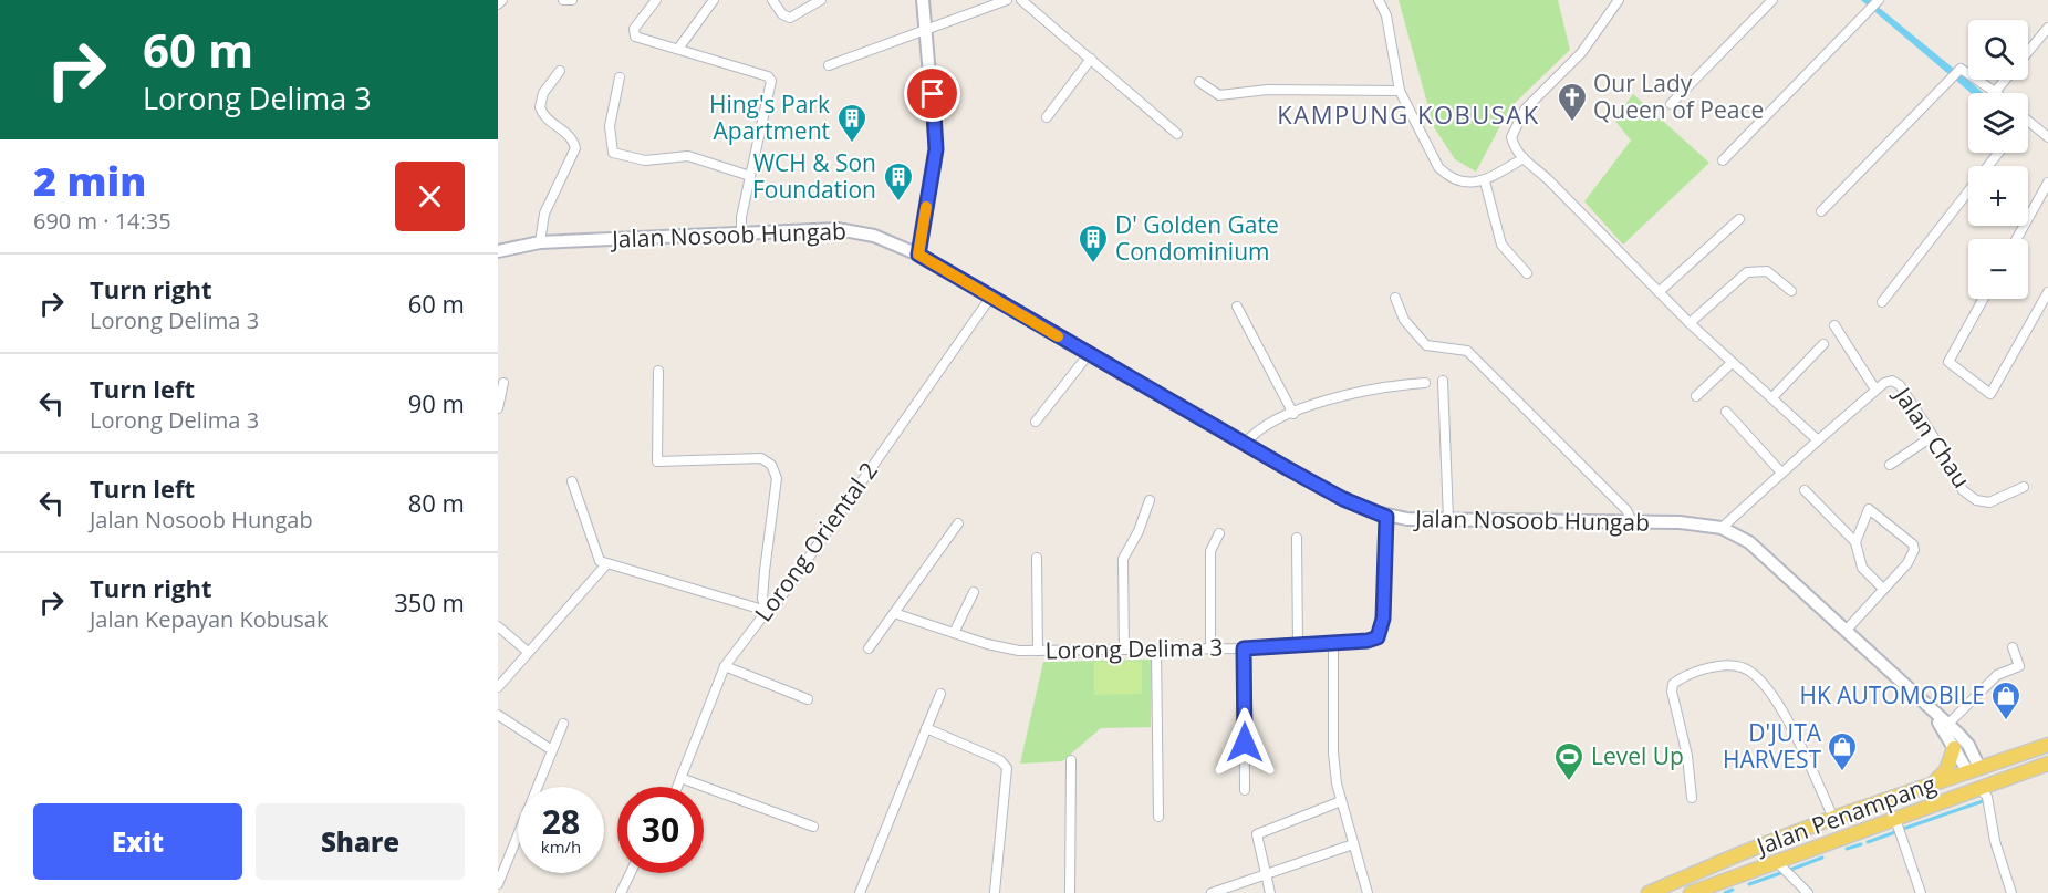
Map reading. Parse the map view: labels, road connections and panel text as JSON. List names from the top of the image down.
{
  "streets": {
    "main road": ["Jalan Nosoob Hungab", "Jalan Penampang"],
    "street": ["Jalan Chau", "Lorong Oriental 2", "Lorong Delima 3"]
  },
  "crossings": [
    ["Jalan Nosoob Hungab", "Jalan Chau"],
    ["Jalan Nosoob Hungab", "Lorong Oriental 2"],
    ["Jalan Nosoob Hungab", "Lorong Delima 3"],
    ["Jalan Nosoob Hungab", "Jalan Penampang"]
  ],
  "districts": ["KAMPUNG KOBUSAK"],
  "places": {
    "church": ["Our Lady Queen of Peace"],
    "building": ["Hing's Park Apartment", "WCH & Son Foundation", "D' Golden Gate Condominium"],
    "shop": ["HK AUTOMOBILE", "D'JUTA HARVEST"],
    "sports": ["Level Up"]
  },
  "page": {
    "turn": ["60 m", "Lorong Delima 3"],
    "map_buttons": ["+", "−"],
    "heading": ["2 min", "690 m · 14:35"],
    "list": [
      {
        "name": "Turn right",
        "note": "Lorong Delima 3",
        "value": "60 m"
      },
      {
        "name": "Turn left",
        "note": "Lorong Delima 3",
        "value": "90 m"
      },
      {
        "name": "Turn left",
        "note": "Jalan Nosoob Hungab",
        "value": "80 m"
      },
      {
        "name": "Turn right",
        "note": "Jalan Kepayan Kobusak",
        "value": "350 m"
      }
    ],
    "speed": "28 km/h",
    "limit": "30",
    "buttons": ["Exit", "Share"]
  }
}
